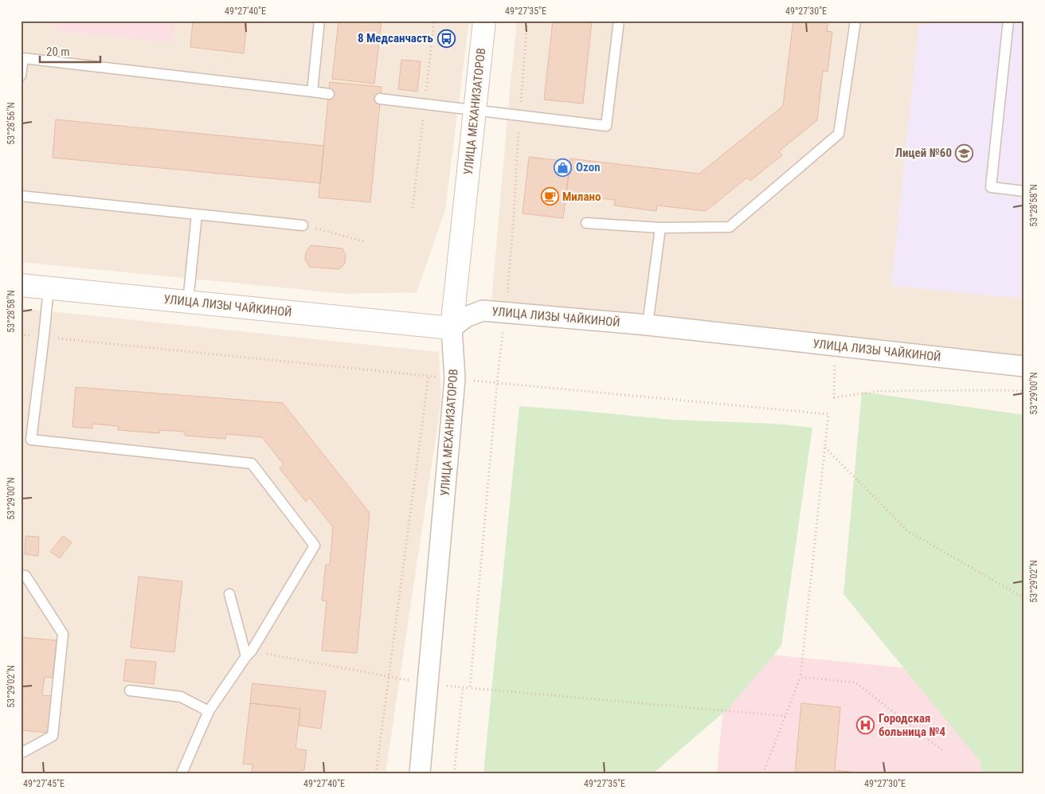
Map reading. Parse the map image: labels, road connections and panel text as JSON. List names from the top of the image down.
{
  "streets": {
    "main road": ["УЛИЦА МЕХАНИЗАТОРОВ", "УЛИЦА ЛИЗЫ ЧАЙКИНОЙ"]
  },
  "crossings": [
    ["УЛИЦА МЕХАНИЗАТОРОВ", "УЛИЦА ЛИЗЫ ЧАЙКИНОЙ"]
  ],
  "places": {
    "bus stop": ["8 Медсанчасть"],
    "school or university": ["Лицей №60"],
    "shop": ["Ozon"],
    "cafe": ["Милано"],
    "hospital": ["Городская больница №4"]
  },
  "scale_bar": "20 m",
  "coordinates": [
    "49°27'40\"E",
    "49°27'35\"E",
    "49°27'30\"E",
    "53°28'56\"N",
    "53°28'58\"N",
    "53°29'00\"N",
    "53°29'02\"N",
    "49°27'45\"E"
  ]
}
